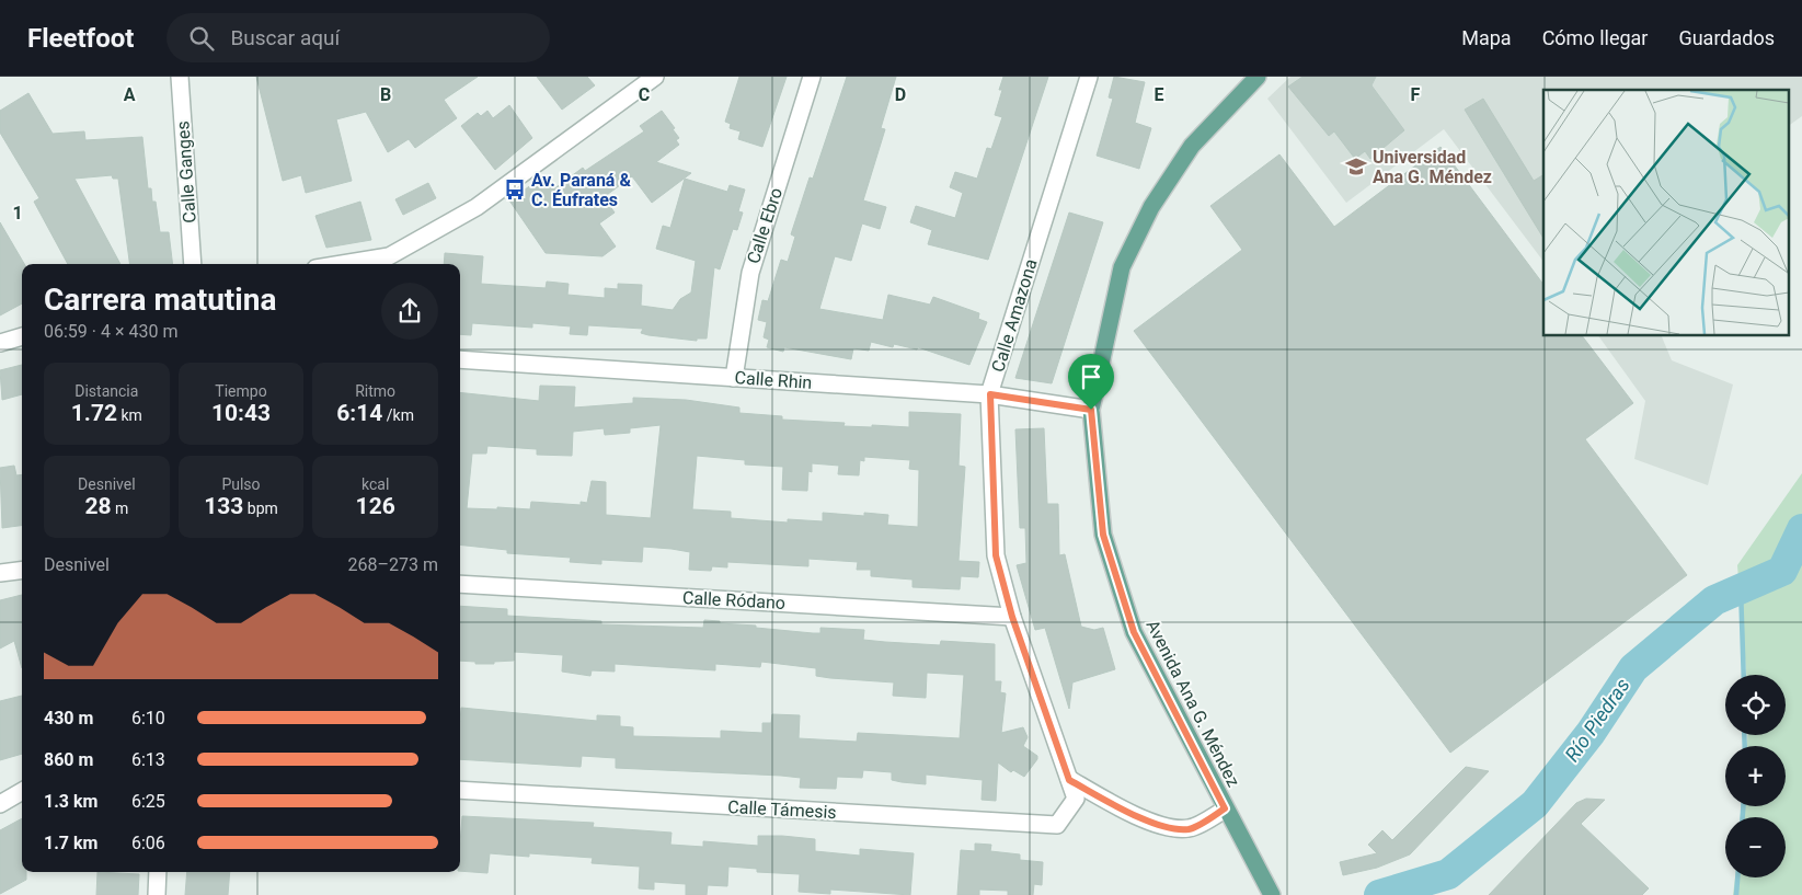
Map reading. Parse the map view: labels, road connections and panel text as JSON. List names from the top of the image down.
{
  "streets": {
    "main road": ["Avenida Ana G. Méndez"],
    "street": [
      "Calle Ganges",
      "Calle Ebro",
      "Calle Amazona",
      "Calle Rhin",
      "Calle Ródano",
      "Calle Támesis"
    ]
  },
  "crossings": [
    ["Calle Ebro", "Calle Rhin"],
    ["Calle Amazona", "Calle Rhin"],
    ["Calle Amazona", "Calle Ródano"],
    ["Calle Amazona", "Calle Támesis"],
    ["Calle Rhin", "Avenida Ana G. Méndez"]
  ],
  "water": ["Río Piedras"],
  "places": {
    "school or university": ["Universidad Ana G. Méndez"],
    "bus stop": ["Av. Paraná & C. Éufrates"]
  },
  "page": {
    "header": "Fleetfoot",
    "search": "Buscar aquí",
    "nav": ["Mapa", "Cómo llegar", "Guardados"],
    "heading": ["Carrera matutina", "06:59 · 4 × 430 m"],
    "stats": [
      ["Distancia", "1.72 km"],
      ["Tiempo", "10:43"],
      ["Ritmo", "6:14 /km"],
      ["Desnivel", "28 m"],
      ["Pulso", "133 bpm"],
      ["kcal", "126"]
    ],
    "chart": ["Desnivel", "268–273 m"],
    "map_buttons": ["+", "−"],
    "list": [
      {
        "name": "430 m",
        "note": "6:10"
      },
      {
        "name": "860 m",
        "note": "6:13"
      },
      {
        "name": "1.3 km",
        "note": "6:25"
      },
      {
        "name": "1.7 km",
        "note": "6:06"
      }
    ]
  },
  "grid": {
    "columns": [
      "A",
      "B",
      "C",
      "D",
      "E",
      "F"
    ],
    "rows": ["1"]
  }
}
